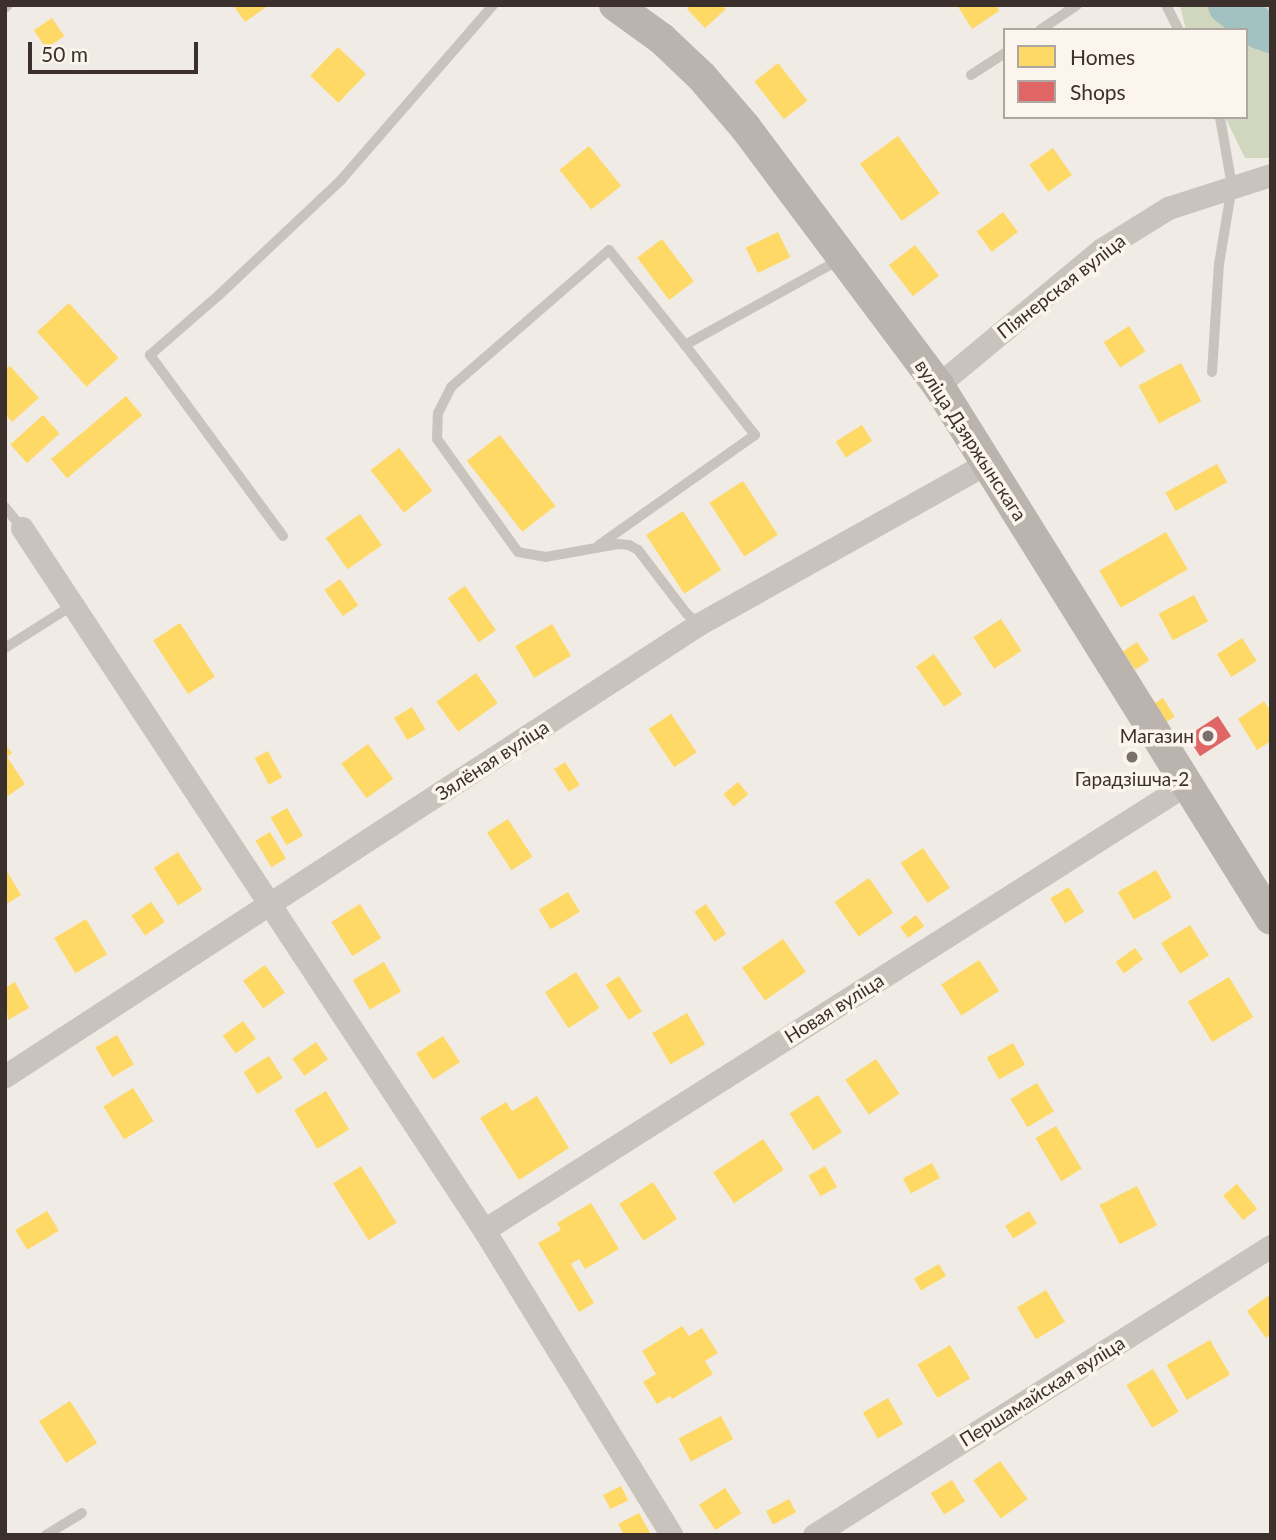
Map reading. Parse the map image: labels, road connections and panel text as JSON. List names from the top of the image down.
{
  "streets": {
    "street": [
      "Піянерская вуліца",
      "вуліца Дзяржынскага",
      "Зялёная вуліца",
      "Новая вуліца",
      "Першамайская вуліца"
    ]
  },
  "crossings": [
    ["Піянерская вуліца", "вуліца Дзяржынскага"],
    ["вуліца Дзяржынскага", "Зялёная вуліца"],
    ["вуліца Дзяржынскага", "Новая вуліца"]
  ],
  "places": ["Магазин", "Гарадзішча-2"],
  "legend": ["Homes", "Shops"],
  "scale_bar": "50 m"
}
